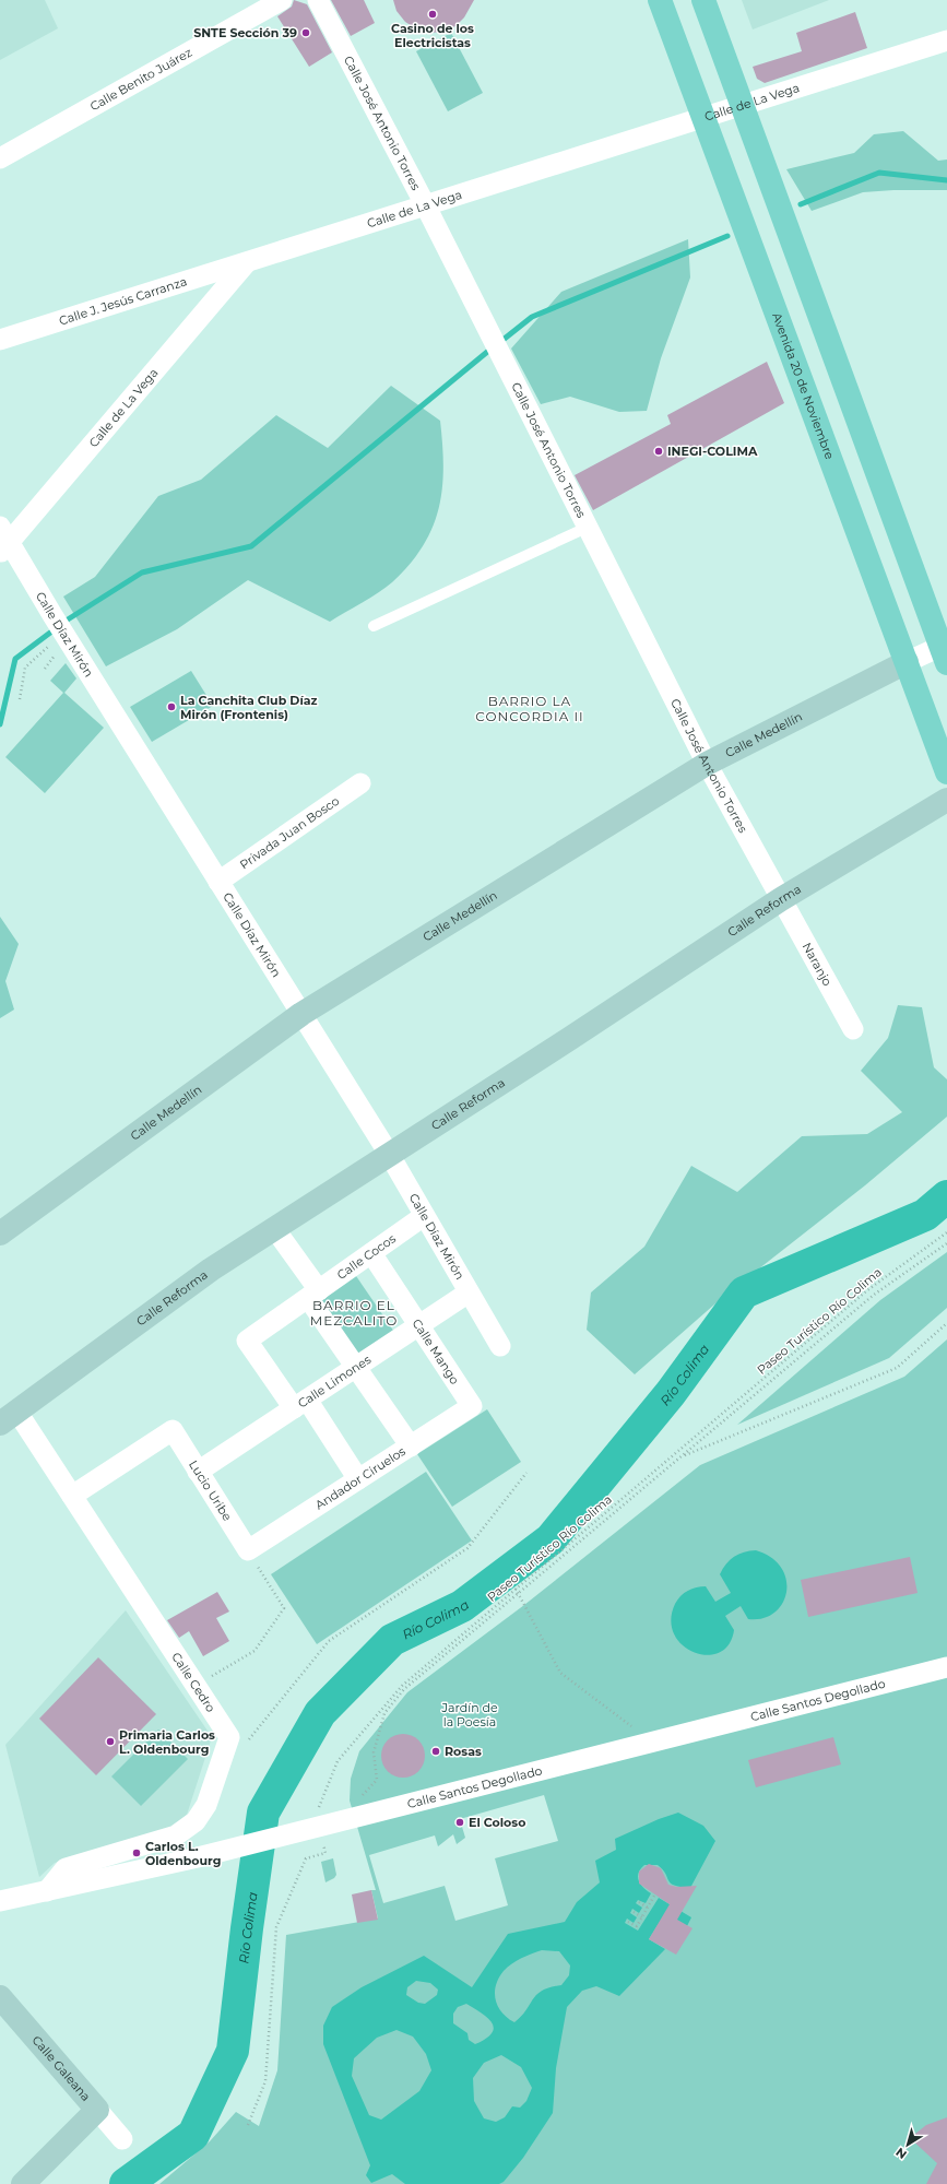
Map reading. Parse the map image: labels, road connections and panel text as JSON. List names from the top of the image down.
{
  "streets": {
    "main road": ["Avenida 20 de Noviembre"],
    "street": [
      "Calle Benito Juárez",
      "Calle de La Vega",
      "Calle José Antonio Torres",
      "Calle J. Jesús Carranza",
      "Calle Díaz Mirón",
      "Calle Medellín",
      "Privada Juan Bosco",
      "Calle Reforma",
      "Naranjo",
      "Calle Cocos",
      "Calle Mango",
      "Calle Limones",
      "Andador Ciruelos",
      "Lucio Uribe",
      "Calle Cedro",
      "Calle Santos Degollado",
      "Calle Galeana"
    ],
    "path": ["Paseo Turístico Río Colima"]
  },
  "crossings": [
    ["Calle de La Vega", "Calle José Antonio Torres"],
    ["Calle de La Vega", "Calle J. Jesús Carranza"],
    ["Calle de La Vega", "Avenida 20 de Noviembre"],
    ["Calle de La Vega", "Calle Díaz Mirón"],
    ["Calle José Antonio Torres", "Calle Medellín"],
    ["Calle José Antonio Torres", "Calle Reforma"],
    ["Calle José Antonio Torres", "Naranjo"],
    ["Avenida 20 de Noviembre", "Calle Medellín"],
    ["Calle Díaz Mirón", "Calle Medellín"],
    ["Calle Díaz Mirón", "Privada Juan Bosco"],
    ["Calle Díaz Mirón", "Calle Reforma"],
    ["Calle Díaz Mirón", "Calle Cocos"],
    ["Calle Díaz Mirón", "Calle Limones"],
    ["Calle Reforma", "Naranjo"],
    ["Calle Reforma", "Calle Cedro"],
    ["Calle Cocos", "Calle Mango"],
    ["Calle Cocos", "Calle Limones"],
    ["Paseo Turístico Río Colima", "Calle Santos Degollado"],
    ["Calle Mango", "Calle Limones"],
    ["Calle Mango", "Andador Ciruelos"],
    ["Calle Limones", "Lucio Uribe"],
    ["Andador Ciruelos", "Lucio Uribe"],
    ["Lucio Uribe", "Calle Cedro"],
    ["Calle Cedro", "Calle Santos Degollado"]
  ],
  "districts": ["BARRIO LA CONCORDIA II", "BARRIO EL MEZCALITO"],
  "water": ["Río Colima"],
  "parks": ["Jardín de la Poesía"],
  "places": [
    "Casino de los Electricistas",
    "SNTE Sección 39",
    "INEGI-COLIMA",
    "La Canchita Club Díaz Mirón (Frontenis)",
    "Primaria Carlos L. Oldenbourg",
    "Rosas",
    "El Coloso",
    "Carlos L. Oldenbourg"
  ],
  "north": "bottom left"
}
